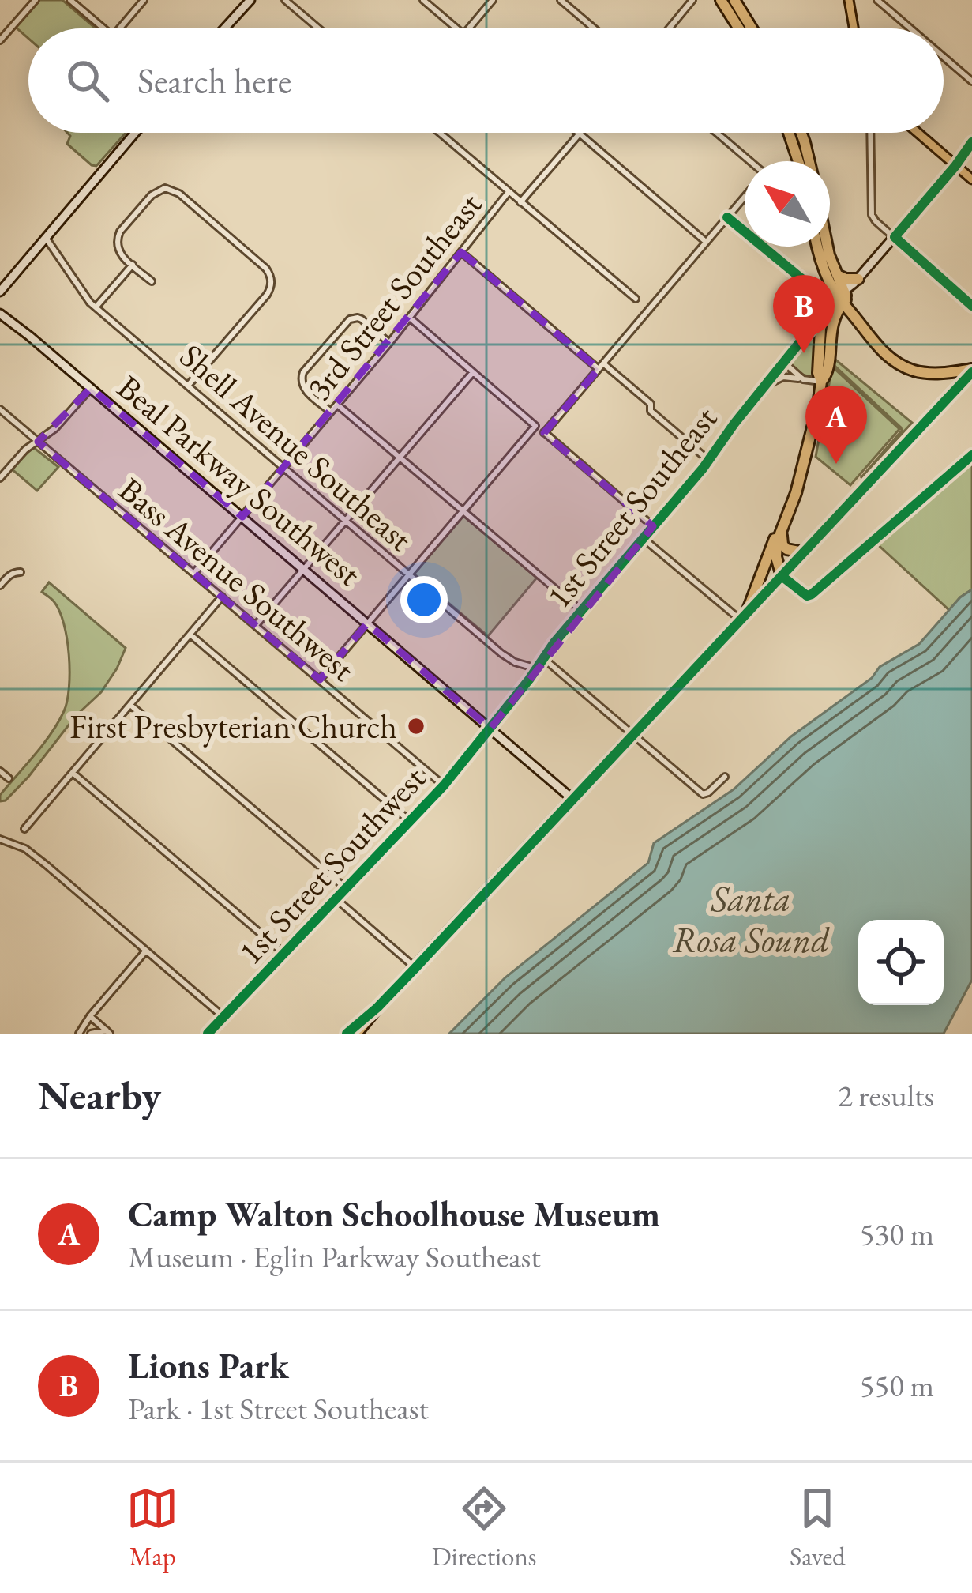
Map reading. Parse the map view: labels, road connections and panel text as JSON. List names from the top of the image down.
{
  "streets": {
    "main road": ["Beal Parkway Southwest"],
    "street": [
      "3rd Street Southeast",
      "Shell Avenue Southeast",
      "1st Street Southeast",
      "Bass Avenue Southwest",
      "1st Street Southwest"
    ]
  },
  "crossings": [
    ["3rd Street Southeast", "Shell Avenue Southeast"],
    ["3rd Street Southeast", "Beal Parkway Southwest"],
    ["3rd Street Southeast", "Bass Avenue Southwest"],
    ["Shell Avenue Southeast", "1st Street Southeast"],
    ["Beal Parkway Southwest", "1st Street Southeast"],
    ["Beal Parkway Southwest", "1st Street Southwest"],
    ["1st Street Southeast", "1st Street Southwest"],
    ["Bass Avenue Southwest", "1st Street Southwest"]
  ],
  "water": ["Santa Rosa Sound"],
  "places": ["First Presbyterian Church"],
  "north": "top left",
  "page": {
    "search": "Search here",
    "pins": ["B", "A"],
    "heading": ["Nearby", "2 results"],
    "list": [
      {
        "mark": "A",
        "name": "Camp Walton Schoolhouse Museum",
        "note": "Museum · Eglin Parkway Southeast",
        "value": "530 m"
      },
      {
        "mark": "B",
        "name": "Lions Park",
        "note": "Park · 1st Street Southeast",
        "value": "550 m"
      }
    ],
    "nav": ["Map", "Directions", "Saved"]
  }
}
